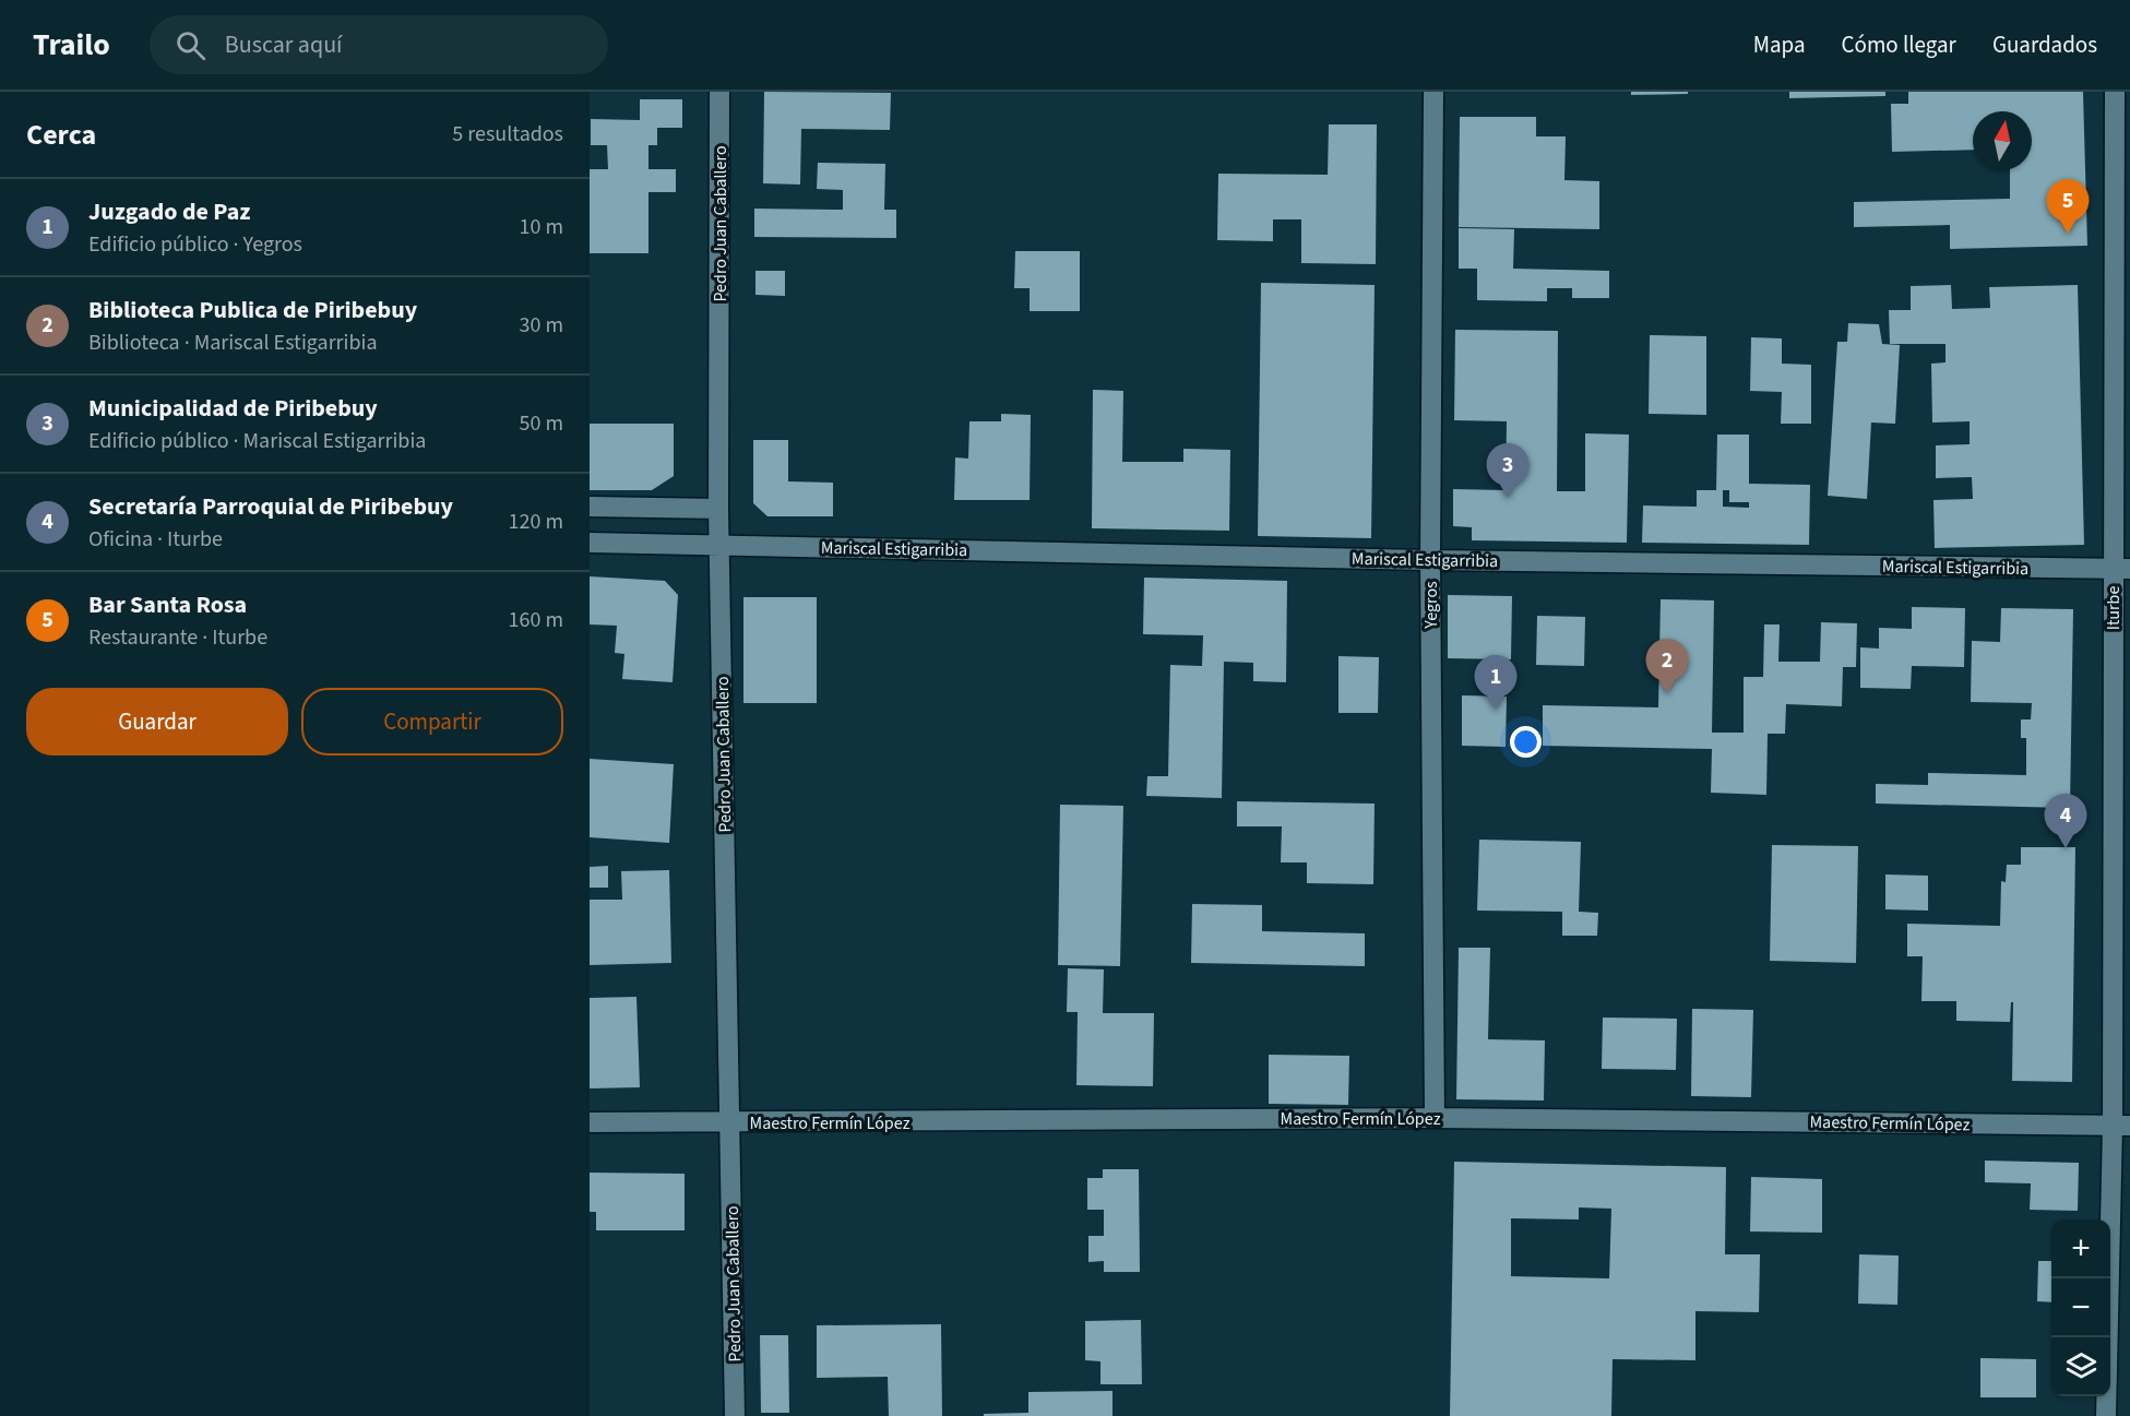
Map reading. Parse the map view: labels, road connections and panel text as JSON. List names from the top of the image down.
{
  "streets": {
    "street": [
      "Pedro Juan Caballero",
      "Mariscal Estigarribia",
      "Yegros",
      "Iturbe",
      "Maestro Fermín López"
    ]
  },
  "crossings": [
    ["Pedro Juan Caballero", "Mariscal Estigarribia"],
    ["Pedro Juan Caballero", "Maestro Fermín López"],
    ["Mariscal Estigarribia", "Yegros"],
    ["Mariscal Estigarribia", "Iturbe"],
    ["Yegros", "Maestro Fermín López"],
    ["Iturbe", "Maestro Fermín López"]
  ],
  "north": "top",
  "page": {
    "header": "Trailo",
    "search": "Buscar aquí",
    "nav": ["Mapa", "Cómo llegar", "Guardados"],
    "heading": ["Cerca", "5 resultados"],
    "list": [
      {
        "mark": "1",
        "name": "Juzgado de Paz",
        "note": "Edificio público · Yegros",
        "value": "10 m"
      },
      {
        "mark": "2",
        "name": "Biblioteca Publica de Piribebuy",
        "note": "Biblioteca · Mariscal Estigarribia",
        "value": "30 m"
      },
      {
        "mark": "3",
        "name": "Municipalidad de Piribebuy",
        "note": "Edificio público · Mariscal Estigarribia",
        "value": "50 m"
      },
      {
        "mark": "4",
        "name": "Secretaría Parroquial de Piribebuy",
        "note": "Oficina · Iturbe",
        "value": "120 m"
      },
      {
        "mark": "5",
        "name": "Bar Santa Rosa",
        "note": "Restaurante · Iturbe",
        "value": "160 m"
      }
    ],
    "pins": [
      "5",
      "3",
      "2",
      "1",
      "4"
    ],
    "buttons": ["Guardar", "Compartir"],
    "map_buttons": ["+", "−"]
  }
}
